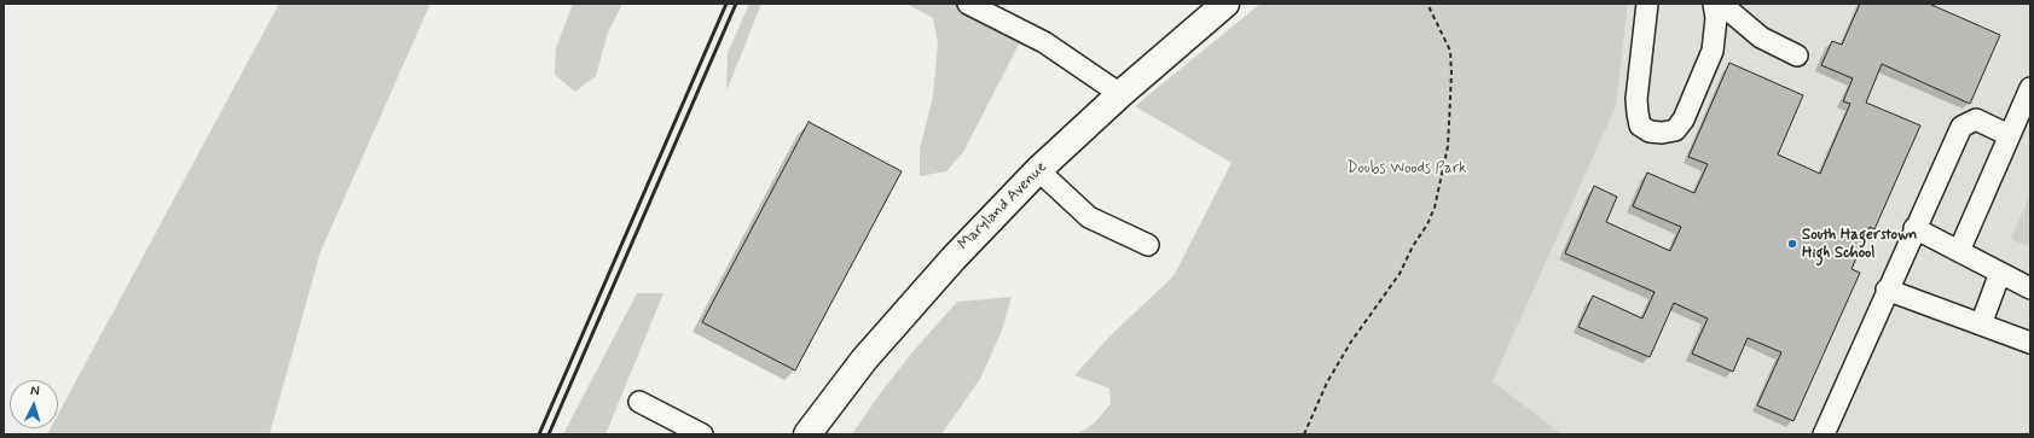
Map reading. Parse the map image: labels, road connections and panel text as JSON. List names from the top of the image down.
{
  "streets": {
    "main road": ["Maryland Avenue"]
  },
  "parks": ["Doubs Woods Park"],
  "places": ["South Hagerstown High School"],
  "north": "top"
}
